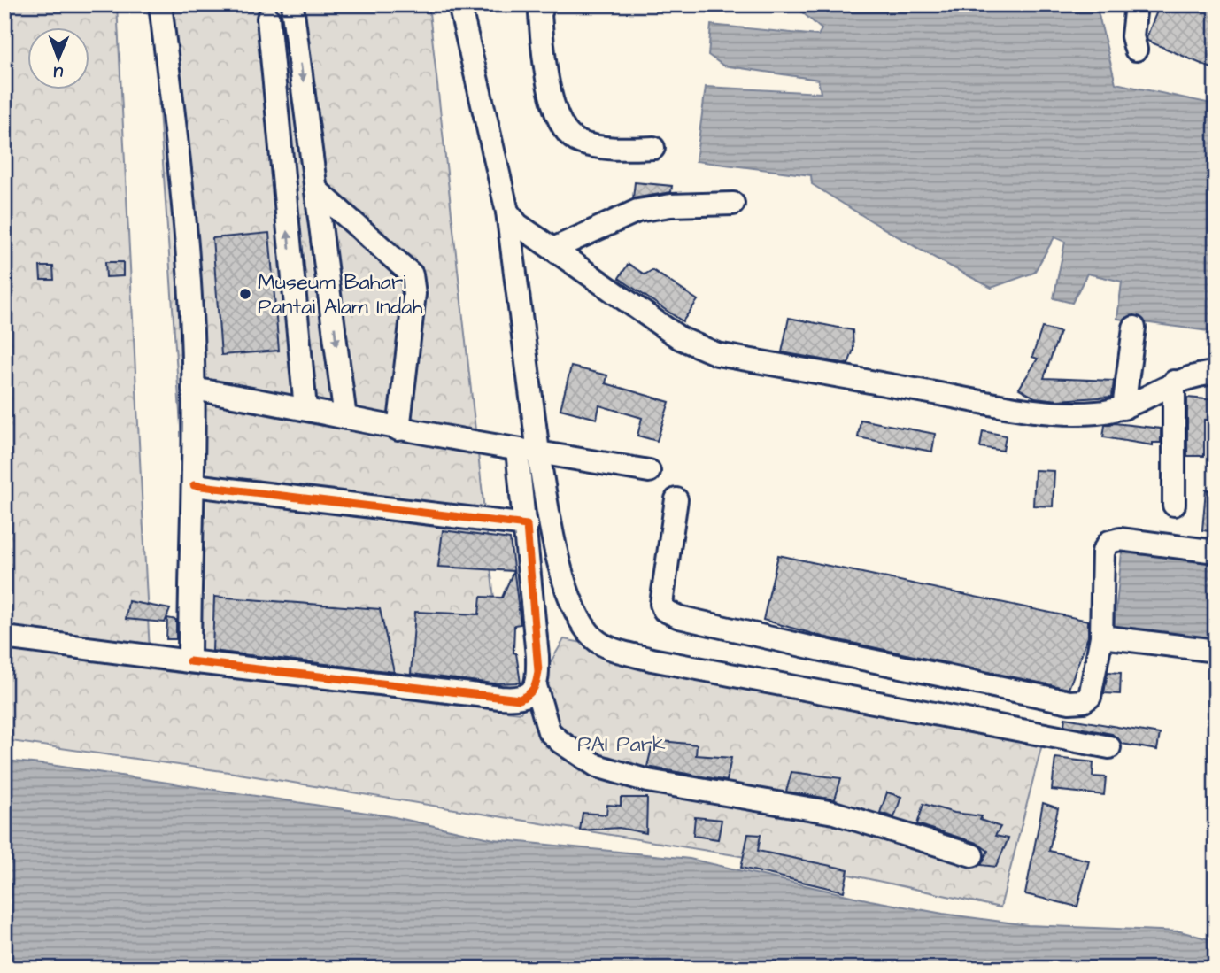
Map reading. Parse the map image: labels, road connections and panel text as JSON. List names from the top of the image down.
{
  "parks": ["PAI Park"],
  "places": ["Museum Bahari Pantai Alam Indah"],
  "north": "bottom"
}
